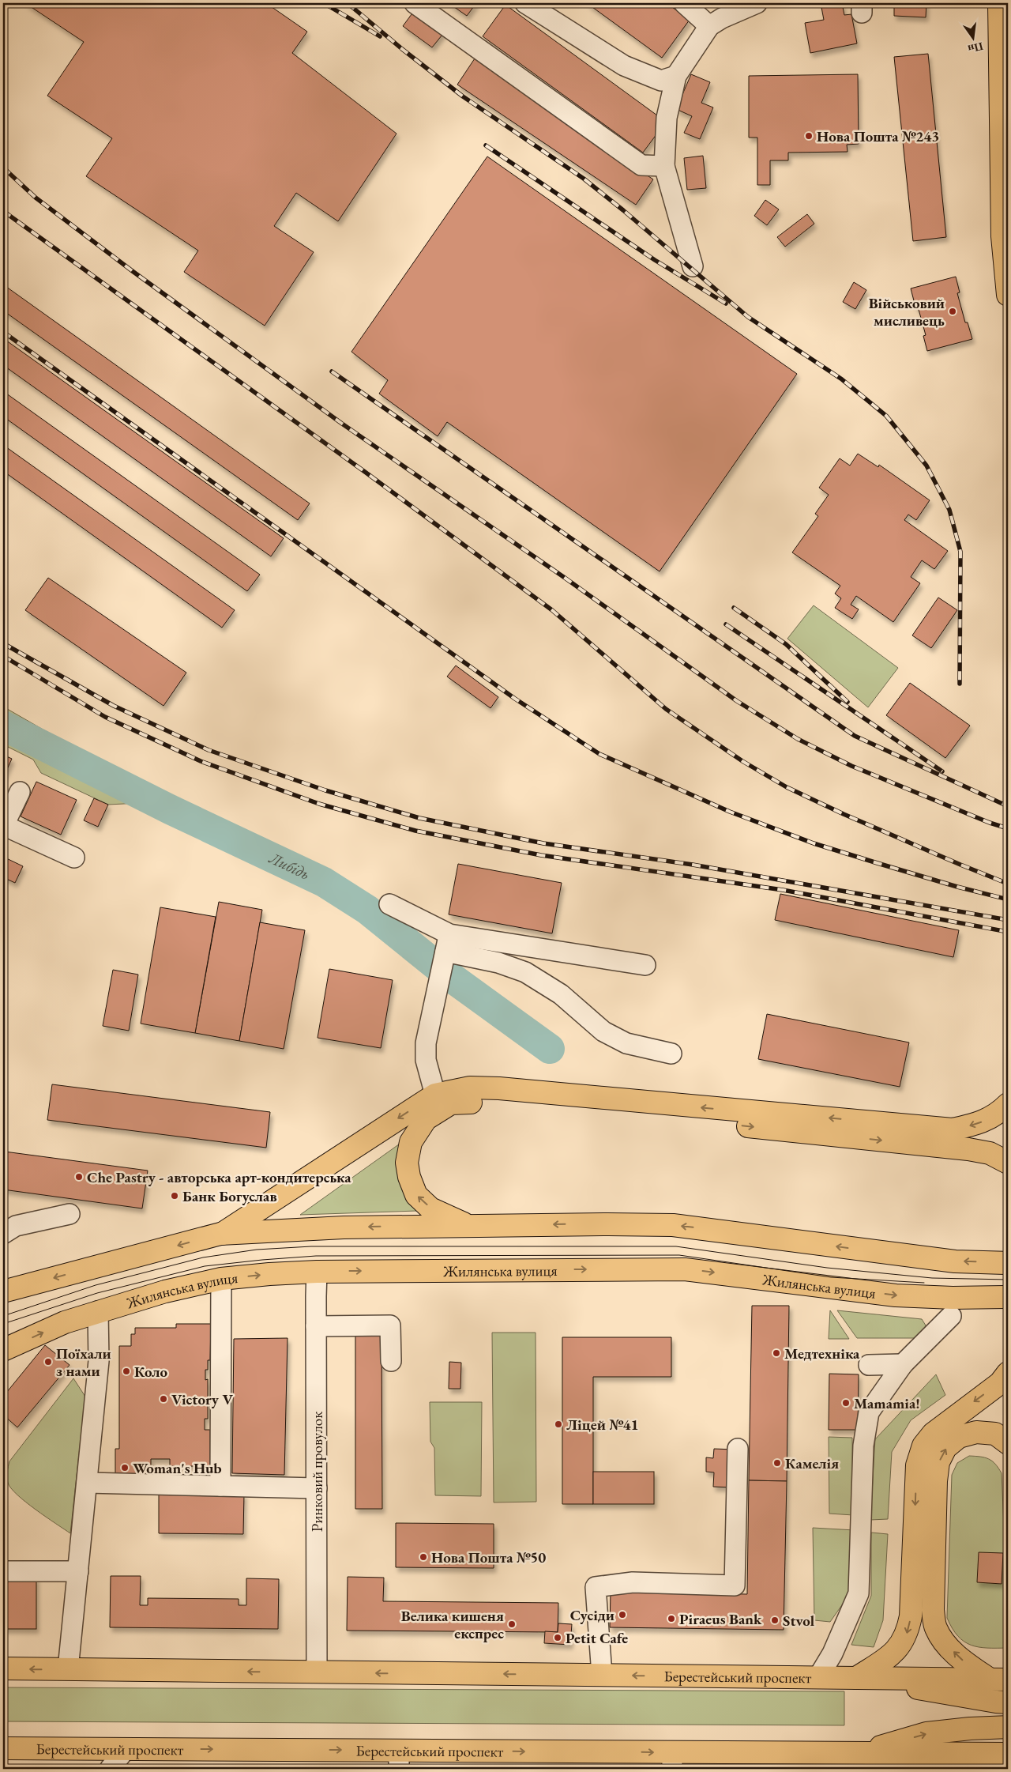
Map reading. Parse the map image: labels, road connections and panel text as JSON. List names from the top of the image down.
{
  "streets": {
    "main road": ["Жилянська вулиця", "Берестейський проспект"],
    "street": ["Ринковий провулок"]
  },
  "crossings": [
    ["Жилянська вулиця", "Ринковий провулок"],
    ["Ринковий провулок", "Берестейський проспект"]
  ],
  "water": ["Либідь"],
  "places": [
    "Нова Пошта №243",
    "Військовий мисливець",
    "Che Pastry - авторська арт-кондитерська",
    "Банк Богуслав",
    "Медтехніка",
    "Поїхали з нами",
    "Коло",
    "Victory V",
    "Mamamia!",
    "Ліцей №41",
    "Камелія",
    "Woman's Hub",
    "Нова Пошта №50",
    "Сусіди",
    "Piraeus Bank",
    "Stvol",
    "Велика кишеня експрес",
    "Petit Cafe"
  ],
  "north": "bottom"
}
